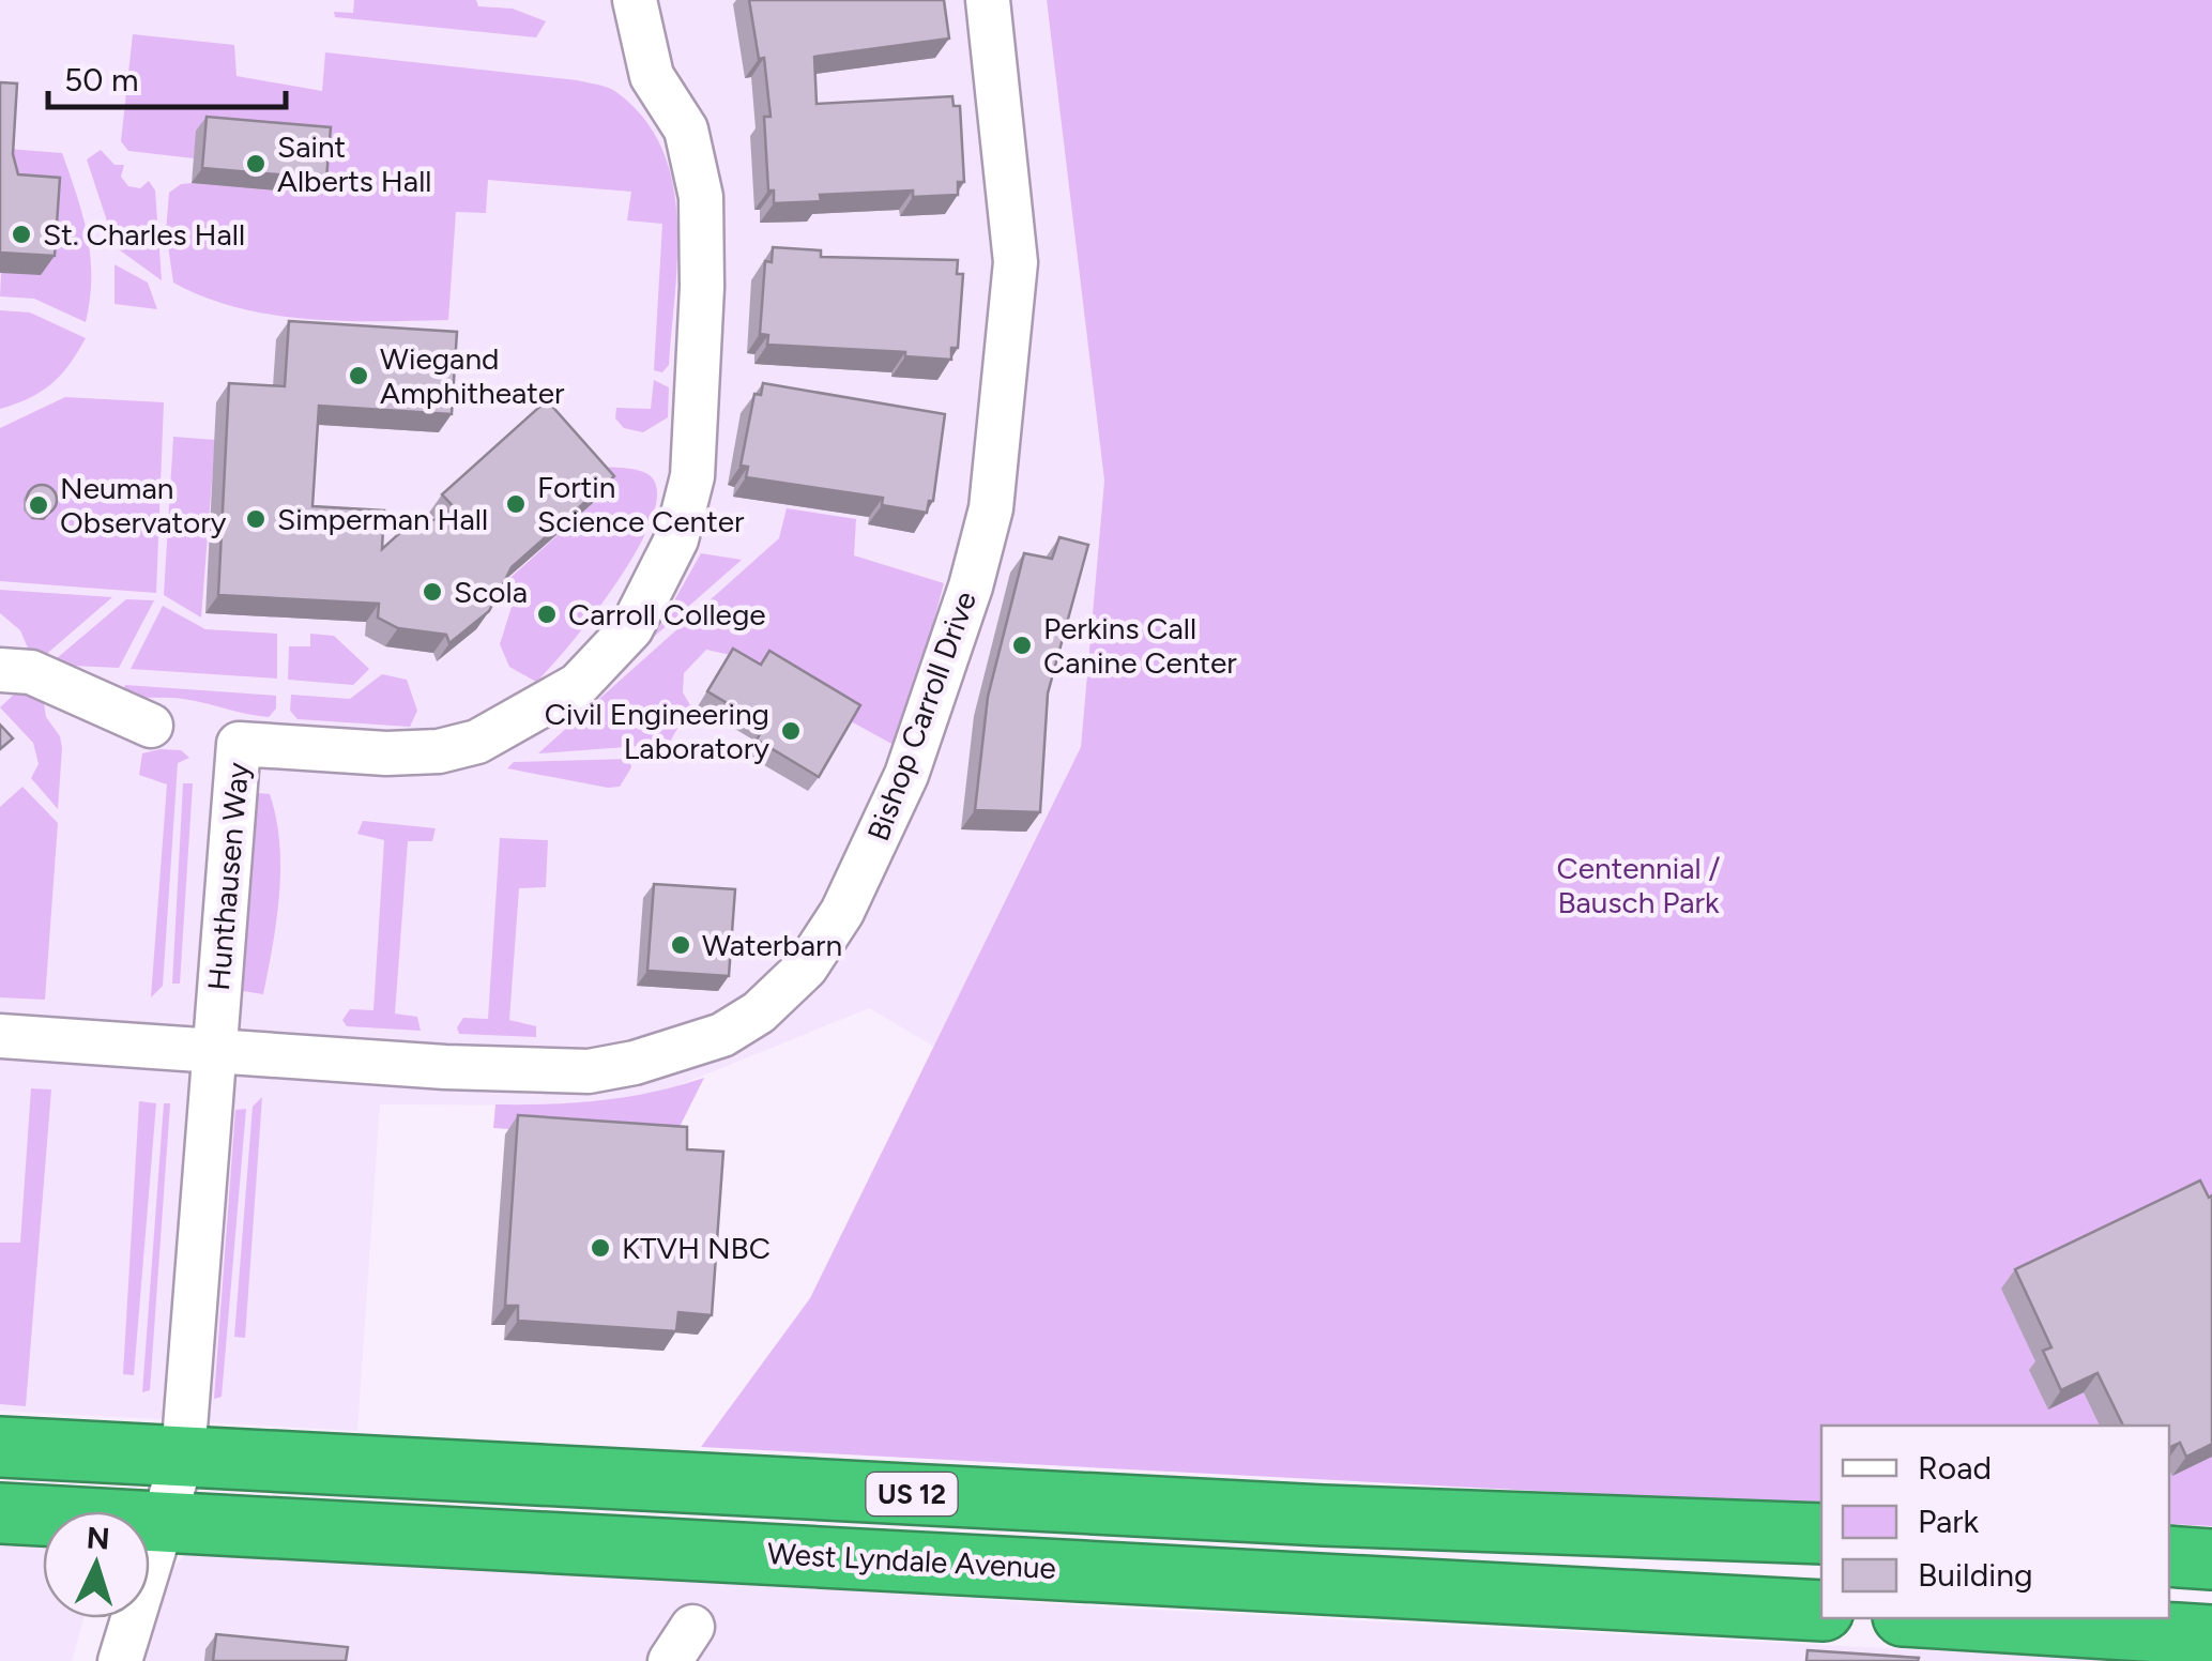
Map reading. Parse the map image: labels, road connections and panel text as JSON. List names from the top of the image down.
{
  "streets": {
    "highway": ["US 12", "West Lyndale Avenue"],
    "street": ["Bishop Carroll Drive", "Hunthausen Way"]
  },
  "crossings": [
    ["Bishop Carroll Drive", "Hunthausen Way"],
    ["Hunthausen Way", "US 12"],
    ["Hunthausen Way", "West Lyndale Avenue"]
  ],
  "parks": ["Centennial / Bausch Park"],
  "places": [
    "Saint Alberts Hall",
    "St. Charles Hall",
    "Wiegand Amphitheater",
    "Fortin Science Center",
    "Neuman Observatory",
    "Simperman Hall",
    "Scola",
    "Carroll College",
    "Perkins Call Canine Center",
    "Civil Engineering Laboratory",
    "Waterbarn",
    "KTVH NBC"
  ],
  "legend": ["Road", "Park", "Building"],
  "scale_bar": "50 m",
  "north": "top"
}
